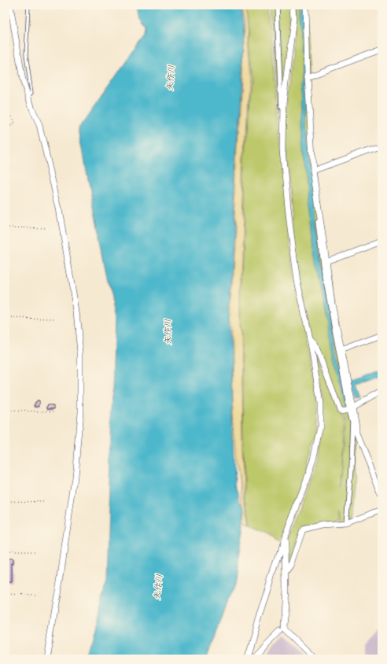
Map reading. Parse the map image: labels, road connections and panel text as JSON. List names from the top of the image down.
{
  "water": ["矢作川"]
}
